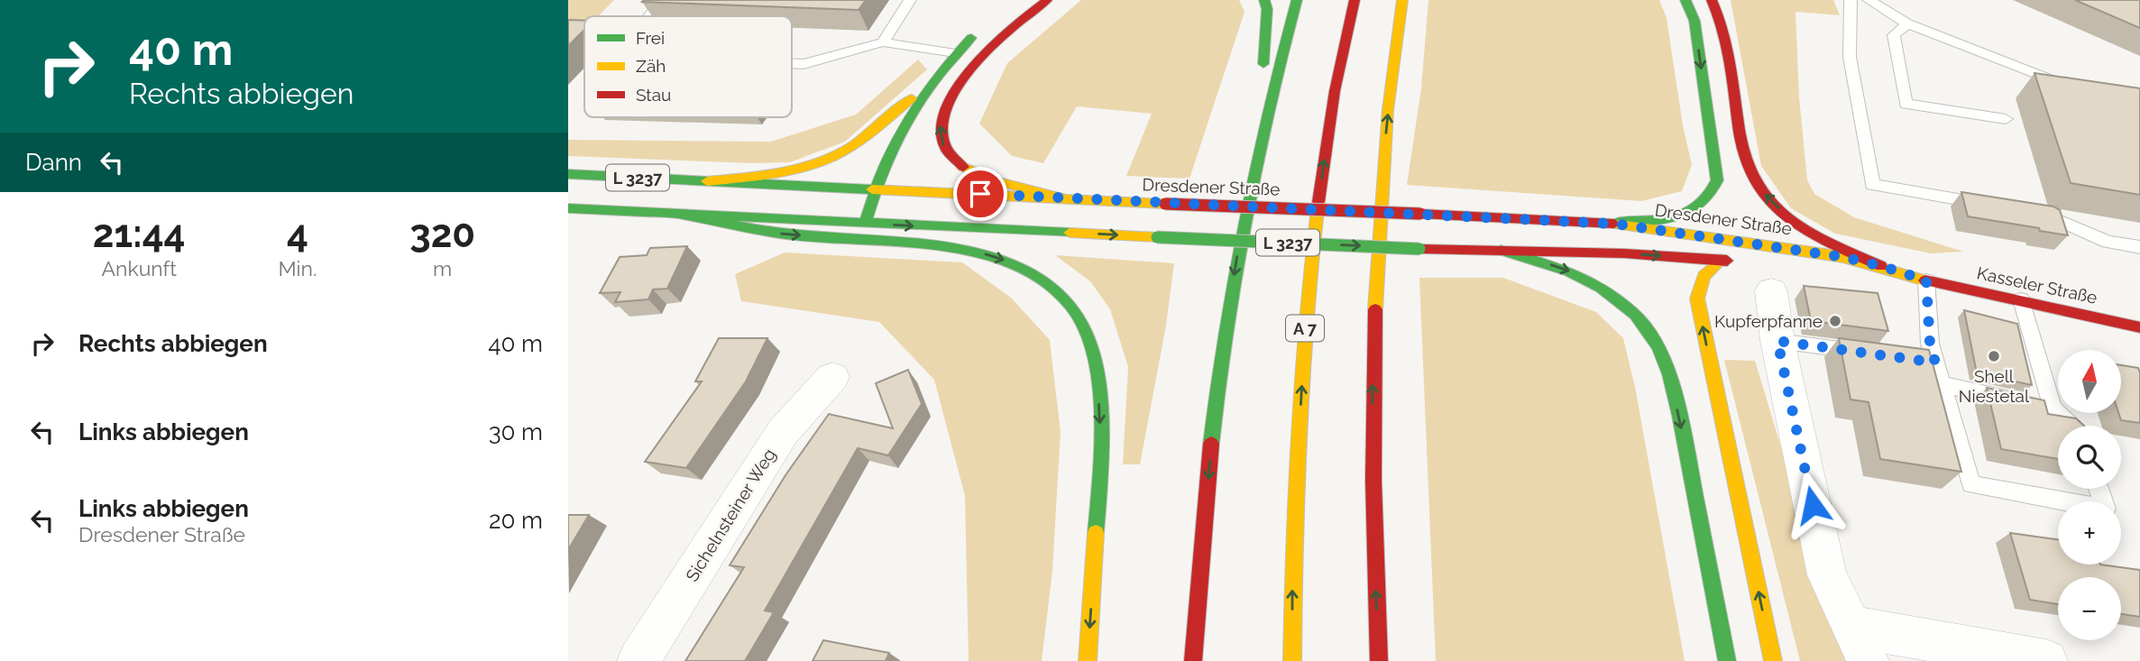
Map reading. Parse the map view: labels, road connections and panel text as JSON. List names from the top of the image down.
{
  "streets": {
    "main road": [
      "L 3237",
      "Dresdener Straße",
      "Kasseler Straße",
      "A 7"
    ],
    "street": ["Sichelnsteiner Weg"]
  },
  "crossings": [
    ["L 3237", "Dresdener Straße"],
    ["L 3237", "Kasseler Straße"],
    ["Dresdener Straße", "Kasseler Straße"]
  ],
  "places": ["Kupferpfanne", "Shell Niestetal"],
  "legend": ["Frei", "Zäh", "Stau"],
  "north": "top",
  "page": {
    "turn": ["40 m", "Rechts abbiegen"],
    "then": "Dann",
    "eta": [
      "21:44",
      "Ankunft",
      "4",
      "Min.",
      "320",
      "m"
    ],
    "list": [
      {
        "name": "Rechts abbiegen",
        "value": "40 m"
      },
      {
        "name": "Links abbiegen",
        "value": "30 m"
      },
      {
        "name": "Links abbiegen",
        "note": "Dresdener Straße",
        "value": "20 m"
      }
    ],
    "map_buttons": ["+", "−"]
  }
}
